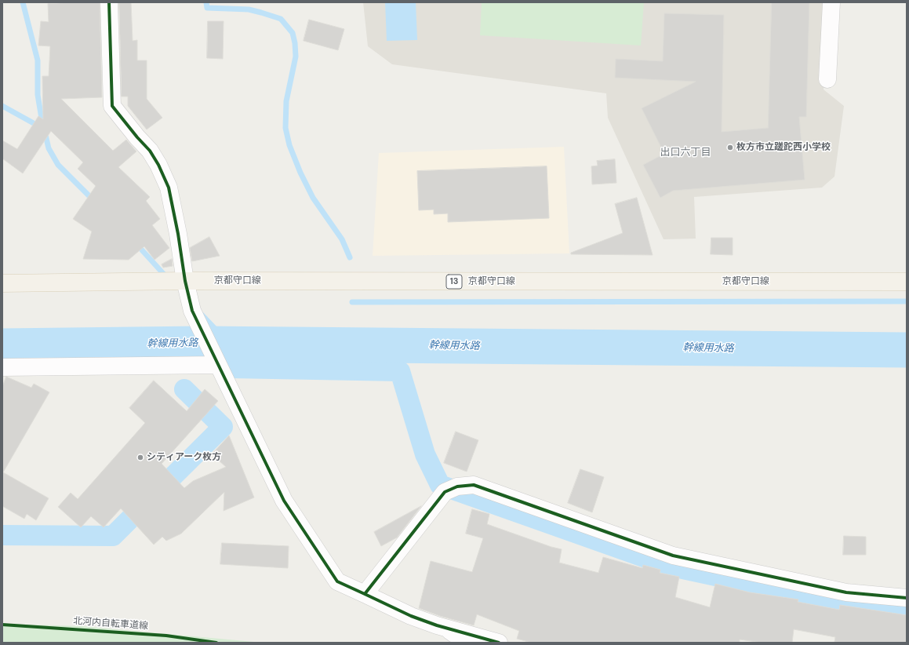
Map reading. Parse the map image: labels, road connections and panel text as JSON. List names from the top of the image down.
{
  "streets": {
    "main road": ["京都守口線", "13"],
    "cycle path": ["北河内自転車道線"]
  },
  "districts": ["出口六丁目"],
  "water": ["幹線用水路"],
  "places": ["枚方市立蹉跎西小学校", "シティアーク枚方"]
}
